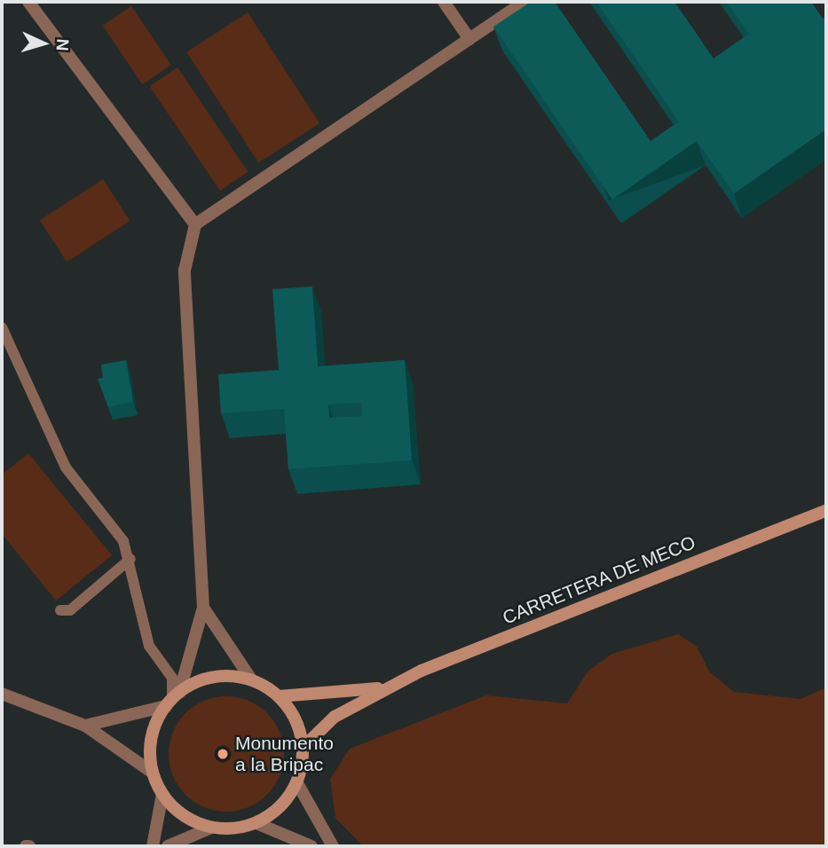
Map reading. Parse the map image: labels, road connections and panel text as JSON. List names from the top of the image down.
{
  "streets": {
    "street": ["CARRETERA DE MECO"]
  },
  "places": ["Monumento a la Bripac"],
  "north": "right"
}
